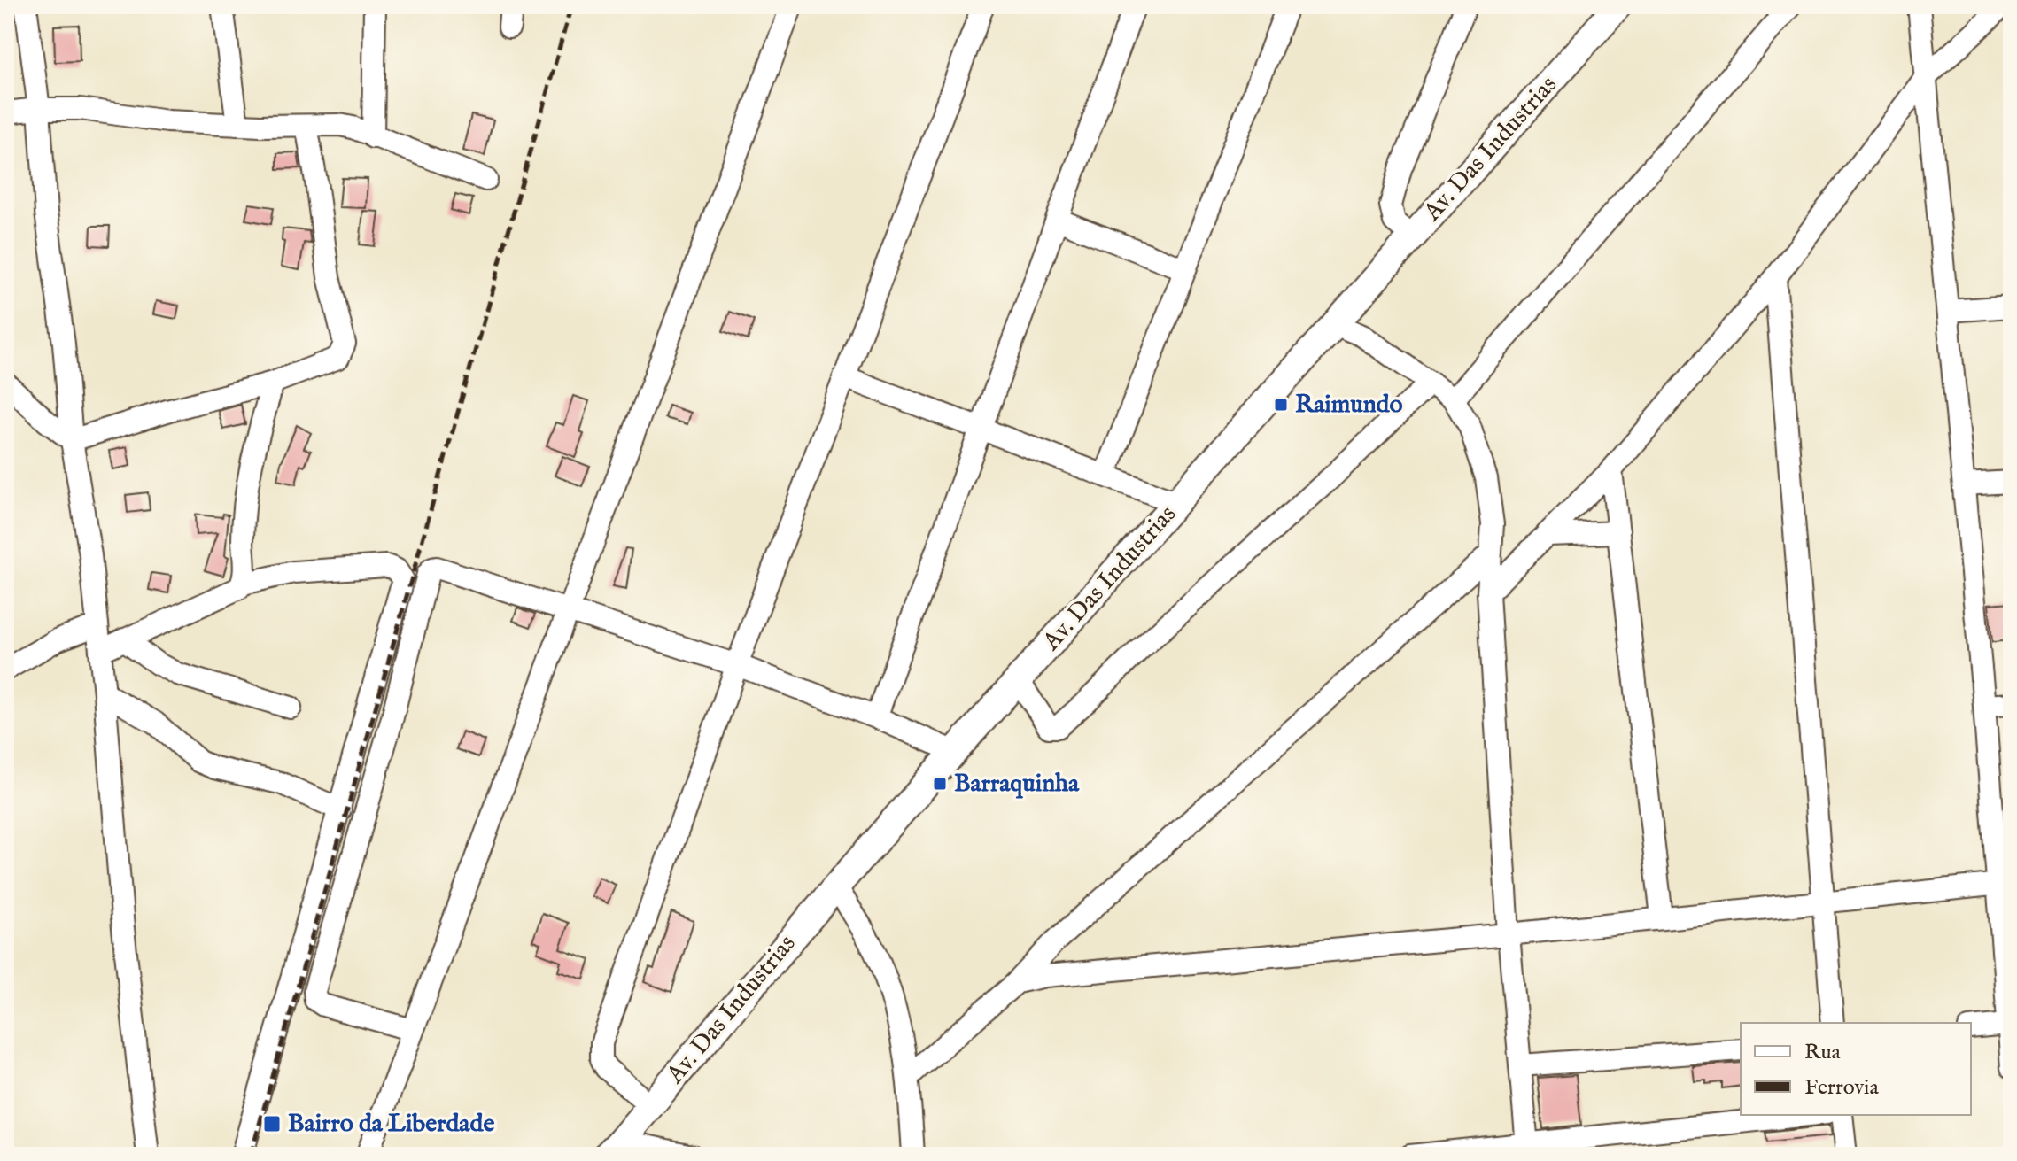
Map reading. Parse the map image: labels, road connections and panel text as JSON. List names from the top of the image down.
{
  "streets": {
    "main road": ["Av. Das Industrias"]
  },
  "places": {
    "transit": ["Raimundo", "Barraquinha", "Bairro da Liberdade"]
  },
  "legend": ["Rua", "Ferrovia"]
}
